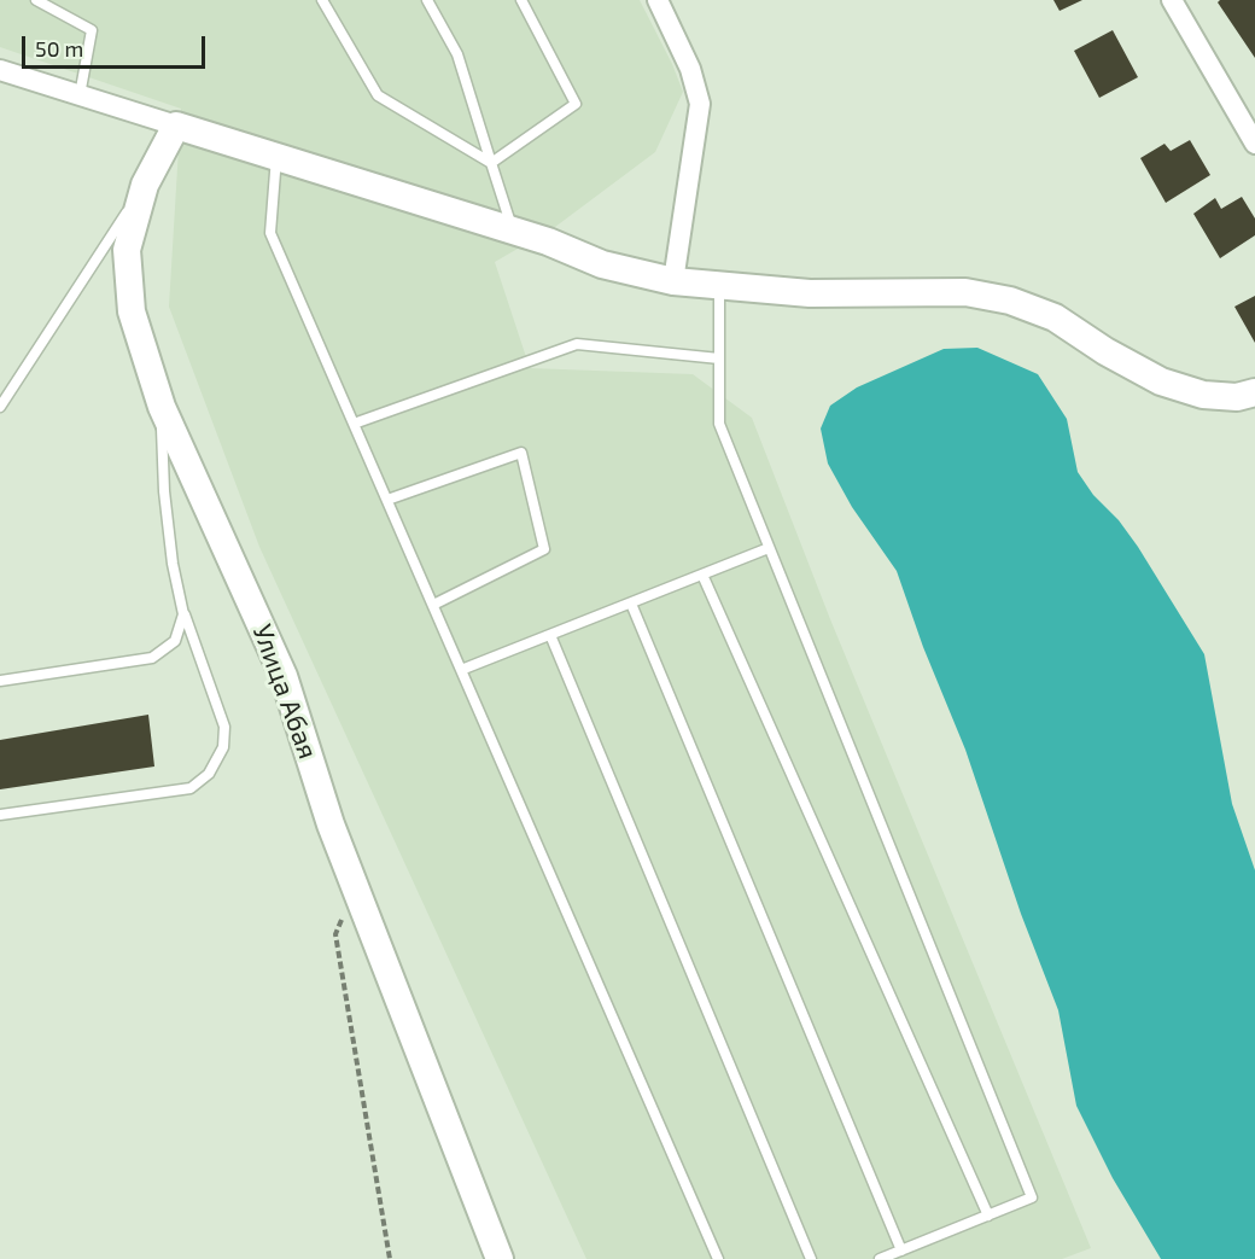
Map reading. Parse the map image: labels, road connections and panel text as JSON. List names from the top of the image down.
{
  "streets": {
    "street": ["Улица Абая"]
  },
  "scale_bar": "50 m"
}
